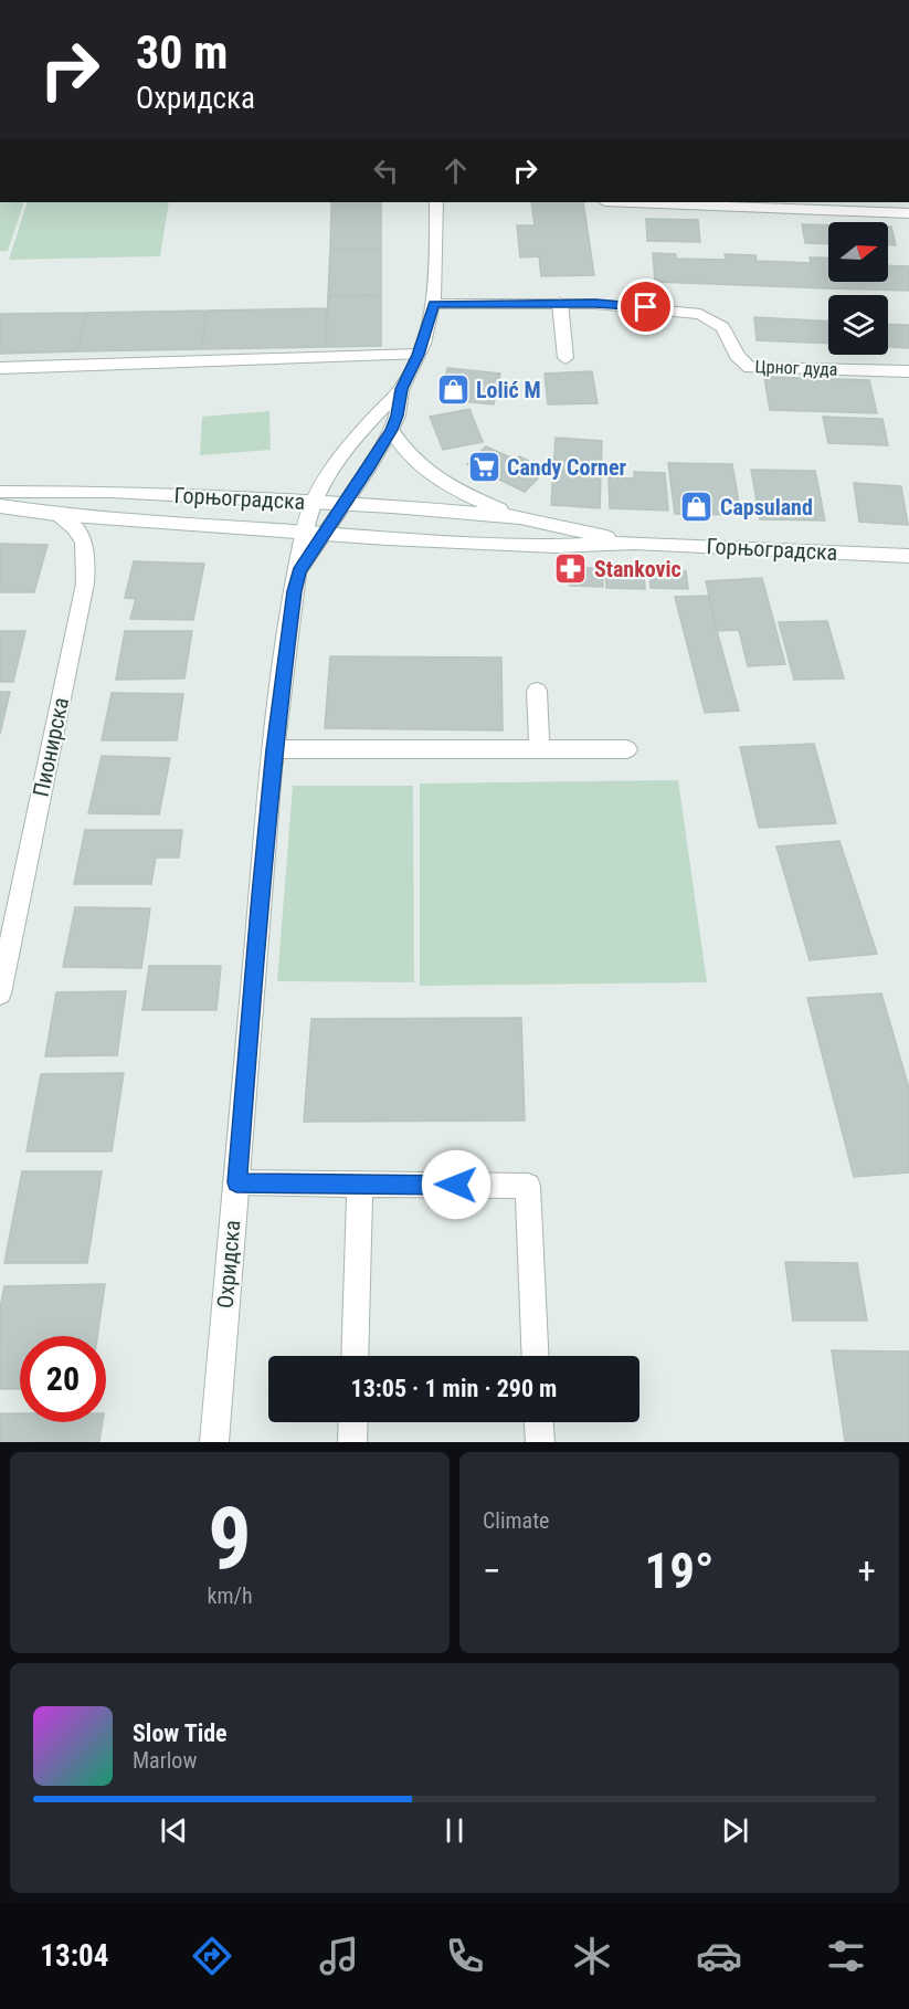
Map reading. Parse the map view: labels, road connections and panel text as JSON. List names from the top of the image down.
{
  "streets": {
    "street": [
      "Црног дуда",
      "Горњоградска",
      "Пионирска",
      "Охридска"
    ]
  },
  "crossings": [
    ["Горњоградска", "Пионирска"],
    ["Горњоградска", "Охридска"]
  ],
  "places": {
    "shop": ["Lolić M", "Capsuland"],
    "supermarket": ["Candy Corner"],
    "pharmacy": ["Stankovic"]
  },
  "north": "right",
  "page": {
    "turn": ["30 m", "Охридска"],
    "limit": "20",
    "trip": "13:05 · 1 min · 290 m",
    "tile": [
      ["9", "km/h"],
      "Climate"
    ],
    "heat": ["−", "19°", "+"],
    "song": ["Slow Tide", "Marlow"],
    "tabs": "13:04"
  }
}
